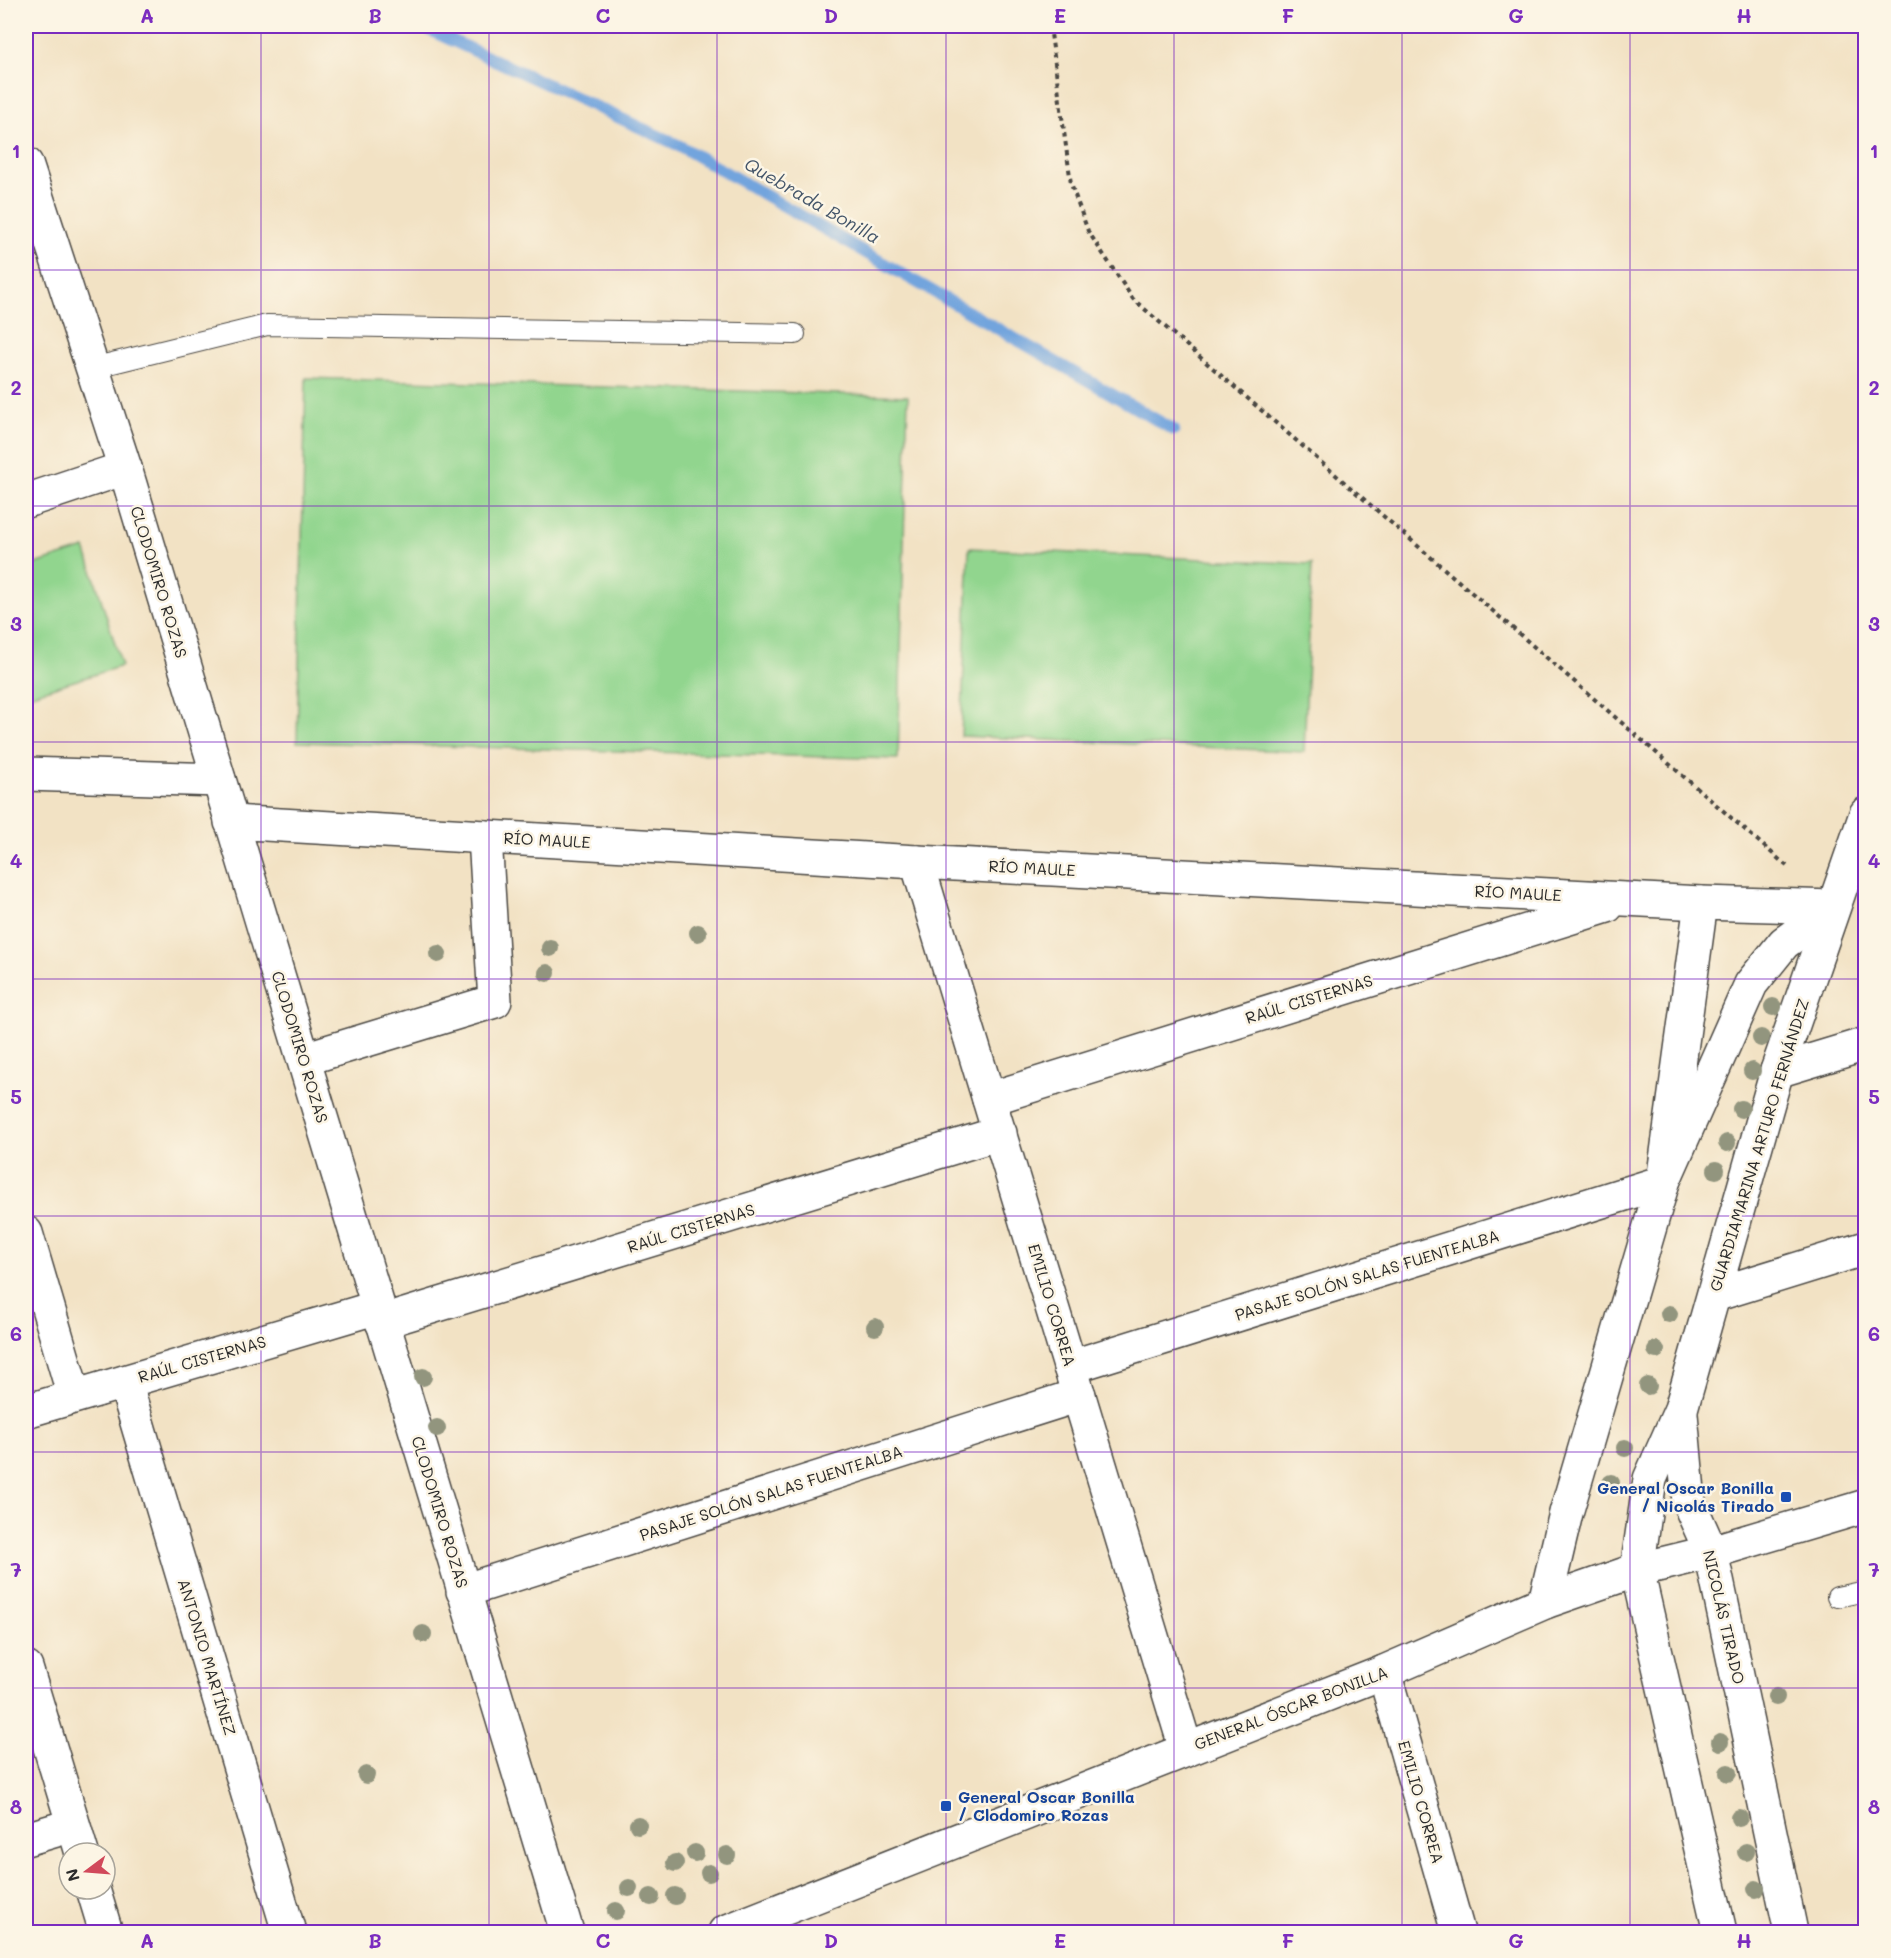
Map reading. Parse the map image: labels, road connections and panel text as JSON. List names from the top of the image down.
{
  "streets": {
    "street": [
      "CLODOMIRO ROZAS",
      "RÍO MAULE",
      "RAÚL CISTERNAS",
      "GUARDIAMARINA ARTURO FERNÁNDEZ",
      "PASAJE SOLÓN SALAS FUENTEALBA",
      "EMILIO CORREA",
      "NICOLÁS TIRADO",
      "ANTONIO MARTÍNEZ",
      "GENERAL ÓSCAR BONILLA"
    ]
  },
  "crossings": [
    ["CLODOMIRO ROZAS", "RÍO MAULE"],
    ["CLODOMIRO ROZAS", "RAÚL CISTERNAS"],
    ["CLODOMIRO ROZAS", "PASAJE SOLÓN SALAS FUENTEALBA"],
    ["RÍO MAULE", "RAÚL CISTERNAS"],
    ["RÍO MAULE", "GUARDIAMARINA ARTURO FERNÁNDEZ"],
    ["RÍO MAULE", "EMILIO CORREA"],
    ["RAÚL CISTERNAS", "EMILIO CORREA"],
    ["RAÚL CISTERNAS", "ANTONIO MARTÍNEZ"],
    ["GUARDIAMARINA ARTURO FERNÁNDEZ", "NICOLÁS TIRADO"],
    ["PASAJE SOLÓN SALAS FUENTEALBA", "EMILIO CORREA"],
    ["EMILIO CORREA", "GENERAL ÓSCAR BONILLA"],
    ["NICOLÁS TIRADO", "GENERAL ÓSCAR BONILLA"]
  ],
  "water": ["Quebrada Bonilla"],
  "places": {
    "transit": ["General Oscar Bonilla / Nicolás Tirado", "General Oscar Bonilla / Clodomiro Rozas"]
  },
  "north": "left",
  "grid": {
    "columns": [
      "A",
      "B",
      "C",
      "D",
      "E",
      "F",
      "G",
      "H"
    ],
    "rows": [
      "1",
      "2",
      "3",
      "4",
      "5",
      "6",
      "7",
      "8"
    ]
  }
}
